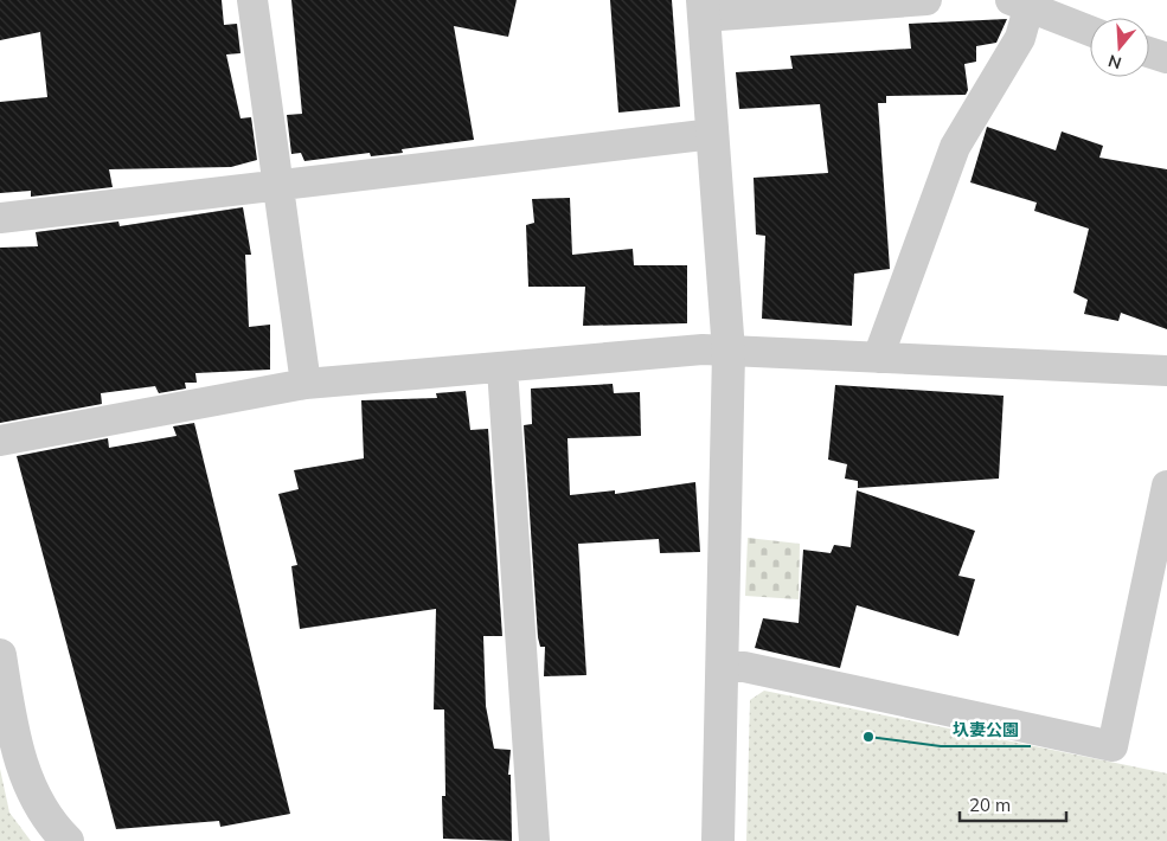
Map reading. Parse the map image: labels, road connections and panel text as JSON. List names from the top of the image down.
{
  "places": ["圦妻公園"],
  "scale_bar": "20 m",
  "north": "bottom"
}
